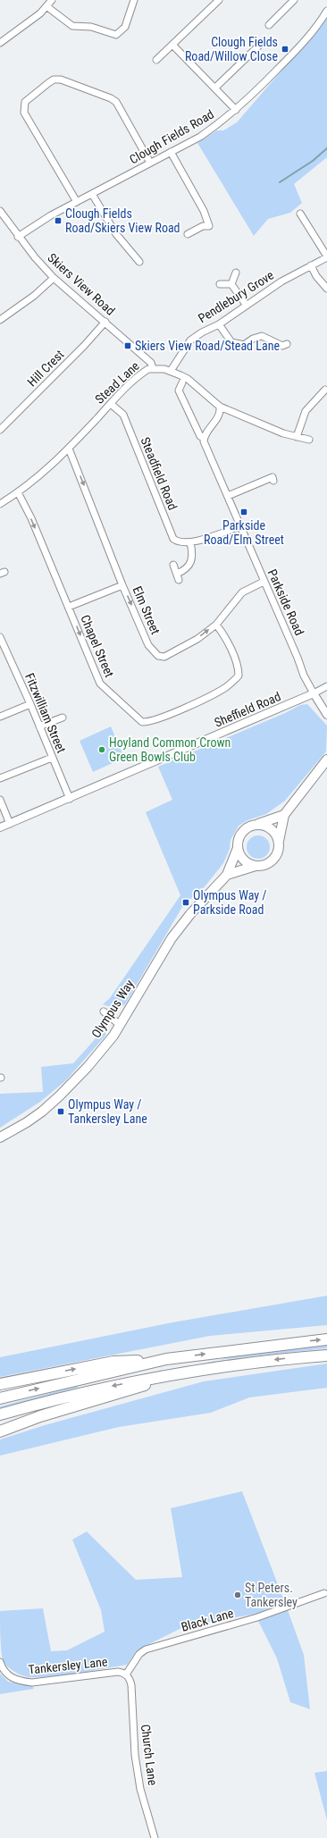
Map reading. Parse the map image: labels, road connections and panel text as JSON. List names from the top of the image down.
{
  "streets": {
    "main road": ["Olympus Way"],
    "street": [
      "Clough Fields Road",
      "Skiers View Road",
      "Pendlebury Grove",
      "Hill Crest",
      "Stead Lane",
      "Steadfield Road",
      "Parkside Road",
      "Elm Street",
      "Chapel Street",
      "Sheffield Road",
      "Fitzwilliam Street",
      "Black Lane",
      "Tankersley Lane",
      "Church Lane"
    ]
  },
  "crossings": [
    ["Clough Fields Road", "Skiers View Road"],
    ["Skiers View Road", "Hill Crest"],
    ["Skiers View Road", "Stead Lane"],
    ["Pendlebury Grove", "Stead Lane"],
    ["Stead Lane", "Steadfield Road"],
    ["Stead Lane", "Elm Street"],
    ["Stead Lane", "Chapel Street"],
    ["Parkside Road", "Elm Street"],
    ["Parkside Road", "Sheffield Road"],
    ["Elm Street", "Chapel Street"],
    ["Sheffield Road", "Fitzwilliam Street"],
    ["Black Lane", "Tankersley Lane"],
    ["Black Lane", "Church Lane"],
    ["Tankersley Lane", "Church Lane"]
  ],
  "places": {
    "transit": [
      "Clough Fields Road/Willow Close",
      "Clough Fields Road/Skiers View Road",
      "Skiers View Road/Stead Lane",
      "Parkside Road/Elm Street",
      "Olympus Way / Parkside Road",
      "Olympus Way / Tankersley Lane"
    ],
    "other": ["Hoyland Common Crown Green Bowls Club", "St Peters. Tankersley"]
  }
}
